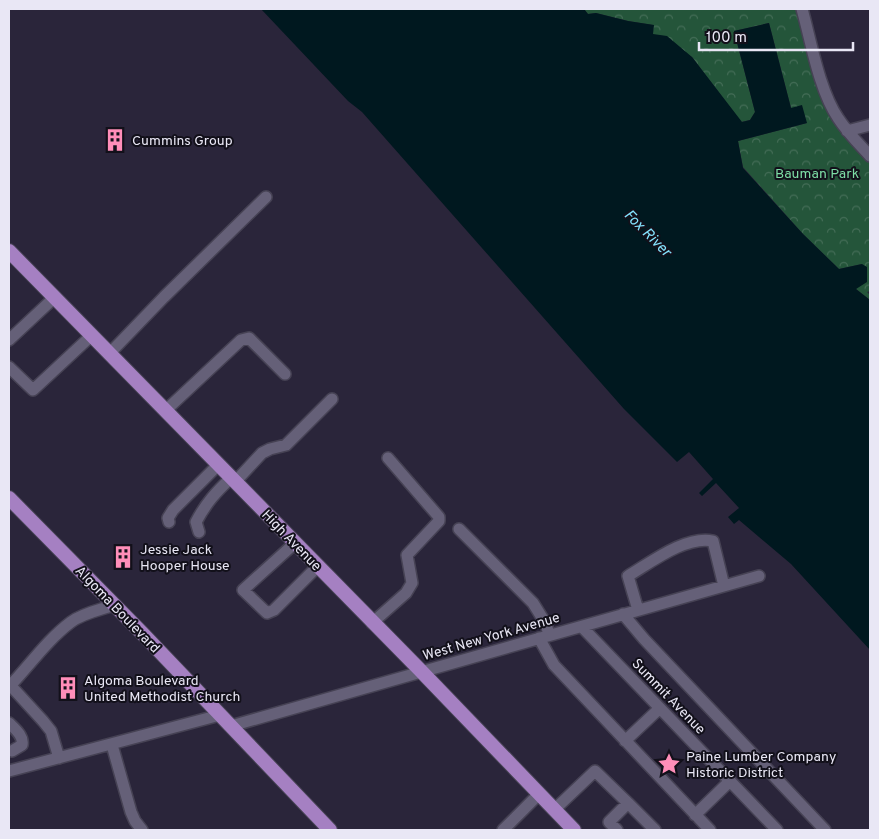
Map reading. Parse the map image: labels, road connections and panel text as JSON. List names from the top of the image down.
{
  "streets": {
    "main road": ["High Avenue", "Algoma Boulevard"],
    "street": ["West New York Avenue", "Summit Avenue"]
  },
  "crossings": [
    ["High Avenue", "West New York Avenue"],
    ["Algoma Boulevard", "West New York Avenue"],
    ["West New York Avenue", "Summit Avenue"]
  ],
  "water": ["Fox River"],
  "parks": ["Bauman Park"],
  "places": {
    "building": ["Cummins Group", "Jessie Jack Hooper House", "Algoma Boulevard United Methodist Church"],
    "place": ["Paine Lumber Company Historic District"]
  },
  "scale_bar": "100 m"
}
